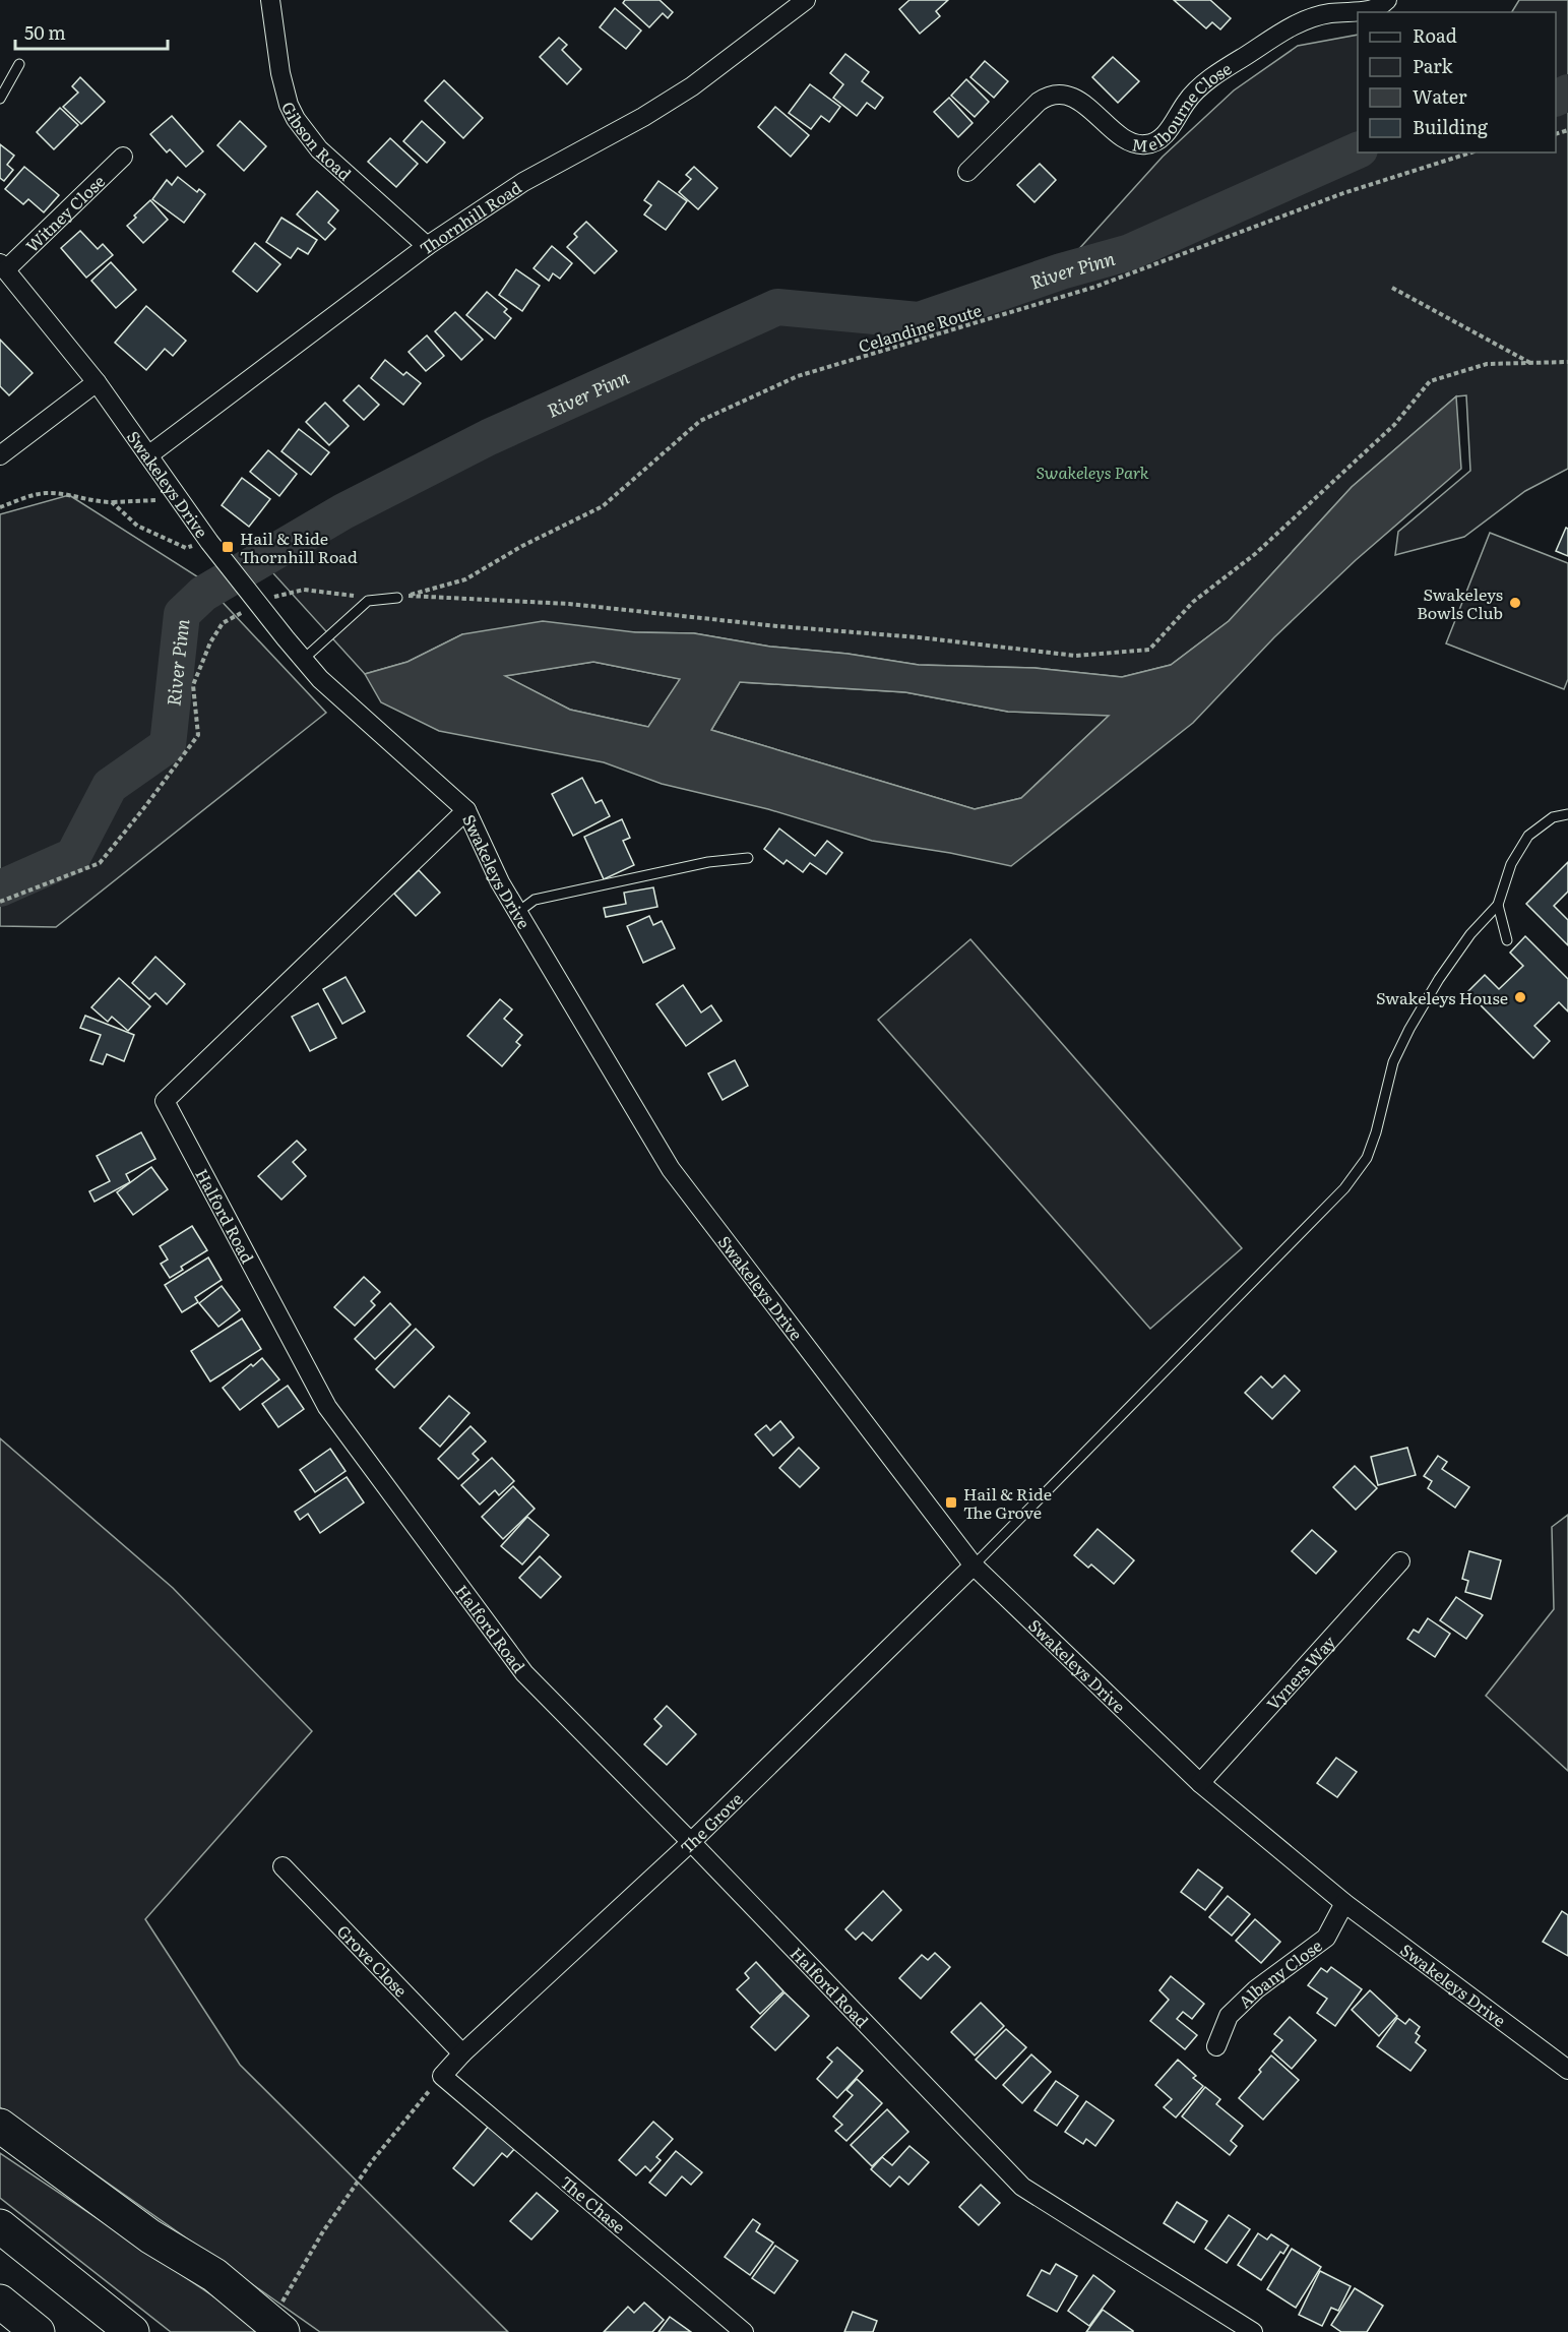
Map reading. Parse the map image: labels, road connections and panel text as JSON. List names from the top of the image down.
{
  "streets": {
    "street": [
      "Melbourne Close",
      "Gibson Road",
      "Witney Close",
      "Thornhill Road",
      "Swakeleys Drive",
      "Halford Road",
      "Vyners Way",
      "The Grove",
      "Grove Close",
      "Albany Close",
      "The Chase"
    ],
    "path": ["Celandine Route"]
  },
  "crossings": [
    ["Gibson Road", "Thornhill Road"],
    ["Witney Close", "Swakeleys Drive"],
    ["Thornhill Road", "Swakeleys Drive"],
    ["Swakeleys Drive", "Halford Road"],
    ["Swakeleys Drive", "Vyners Way"],
    ["Swakeleys Drive", "The Grove"],
    ["Swakeleys Drive", "Albany Close"],
    ["Halford Road", "The Grove"],
    ["The Grove", "Grove Close"],
    ["The Grove", "The Chase"]
  ],
  "water": ["River Pinn"],
  "parks": ["Swakeleys Park"],
  "places": {
    "transit": ["Hail & Ride Thornhill Road", "Hail & Ride The Grove"],
    "other": ["Swakeleys Bowls Club", "Swakeleys House"]
  },
  "legend": [
    "Road",
    "Park",
    "Water",
    "Building"
  ],
  "scale_bar": "50 m"
}
